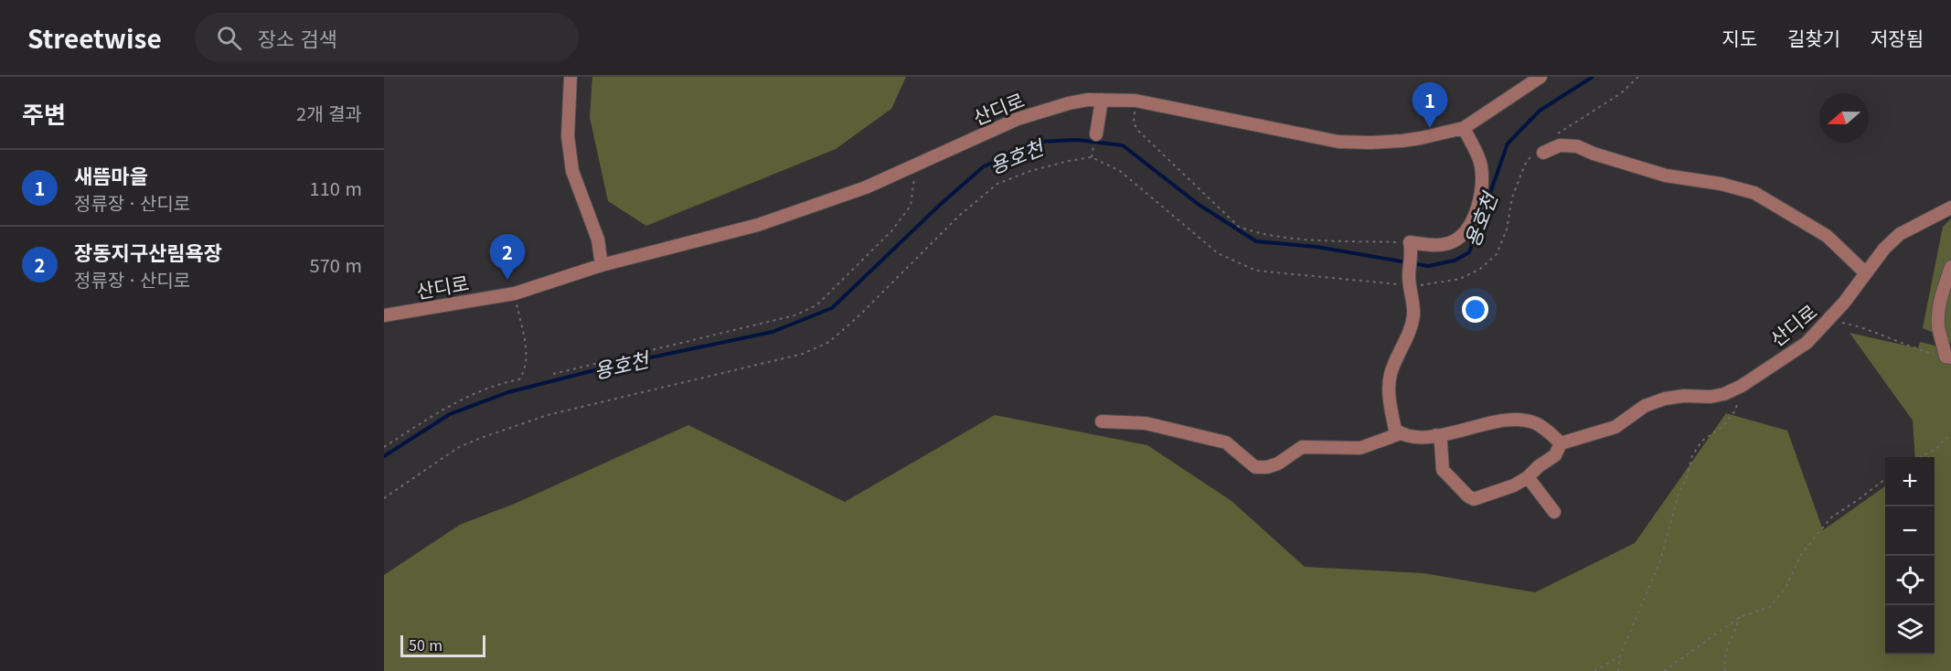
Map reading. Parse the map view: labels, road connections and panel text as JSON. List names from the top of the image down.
{
  "streets": {
    "street": ["산디로"]
  },
  "water": ["용호천"],
  "scale_bar": "50 m",
  "north": "left",
  "page": {
    "header": "Streetwise",
    "search": "장소 검색",
    "nav": ["지도", "길찾기", "저장됨"],
    "heading": ["주변", "2개 결과"],
    "pins": ["1", "2"],
    "list": [
      {
        "mark": "1",
        "name": "새뜸마을",
        "note": "정류장 · 산디로",
        "value": "110 m"
      },
      {
        "mark": "2",
        "name": "장동지구산림욕장",
        "note": "정류장 · 산디로",
        "value": "570 m"
      }
    ],
    "map_buttons": ["+", "−"],
    "scale": "50 m"
  }
}
